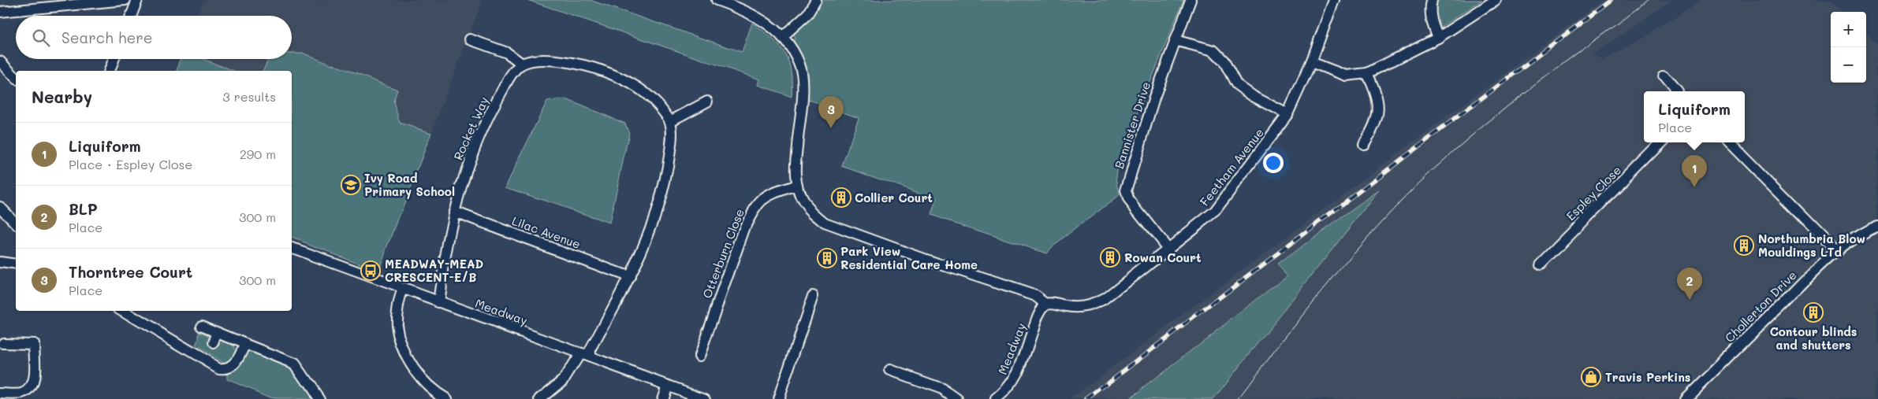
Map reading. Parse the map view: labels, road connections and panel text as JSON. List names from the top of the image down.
{
  "streets": {
    "street": [
      "Bannister Drive",
      "Rocket Way",
      "Feetham Avenue",
      "Espley Close",
      "Lilac Avenue",
      "Otterburn Close",
      "Chollerton Drive",
      "Meadway"
    ]
  },
  "crossings": [
    ["Bannister Drive", "Feetham Avenue"],
    ["Rocket Way", "Lilac Avenue"],
    ["Rocket Way", "Meadway"],
    ["Feetham Avenue", "Meadway"]
  ],
  "places": {
    "school or university": ["Ivy Road Primary School"],
    "building": [
      "Collier Court",
      "Northumbria Blow Mouldings LTd",
      "Rowan Court",
      "Park View Residential Care Home",
      "Contour blinds and shutters"
    ],
    "bus stop": ["MEADWAY-MEAD CRESCENT-E/B"],
    "shop": ["Travis Perkins"]
  },
  "page": {
    "map_buttons": ["+", "−"],
    "search": "Search here",
    "heading": ["Nearby", "3 results"],
    "popup": ["Liquiform", "Place"],
    "pins": ["3", "1", "2"],
    "list": [
      {
        "mark": "1",
        "name": "Liquiform",
        "note": "Place · Espley Close",
        "value": "290 m"
      },
      {
        "mark": "2",
        "name": "BLP",
        "note": "Place",
        "value": "300 m"
      },
      {
        "mark": "3",
        "name": "Thorntree Court",
        "note": "Place",
        "value": "300 m"
      }
    ]
  }
}
